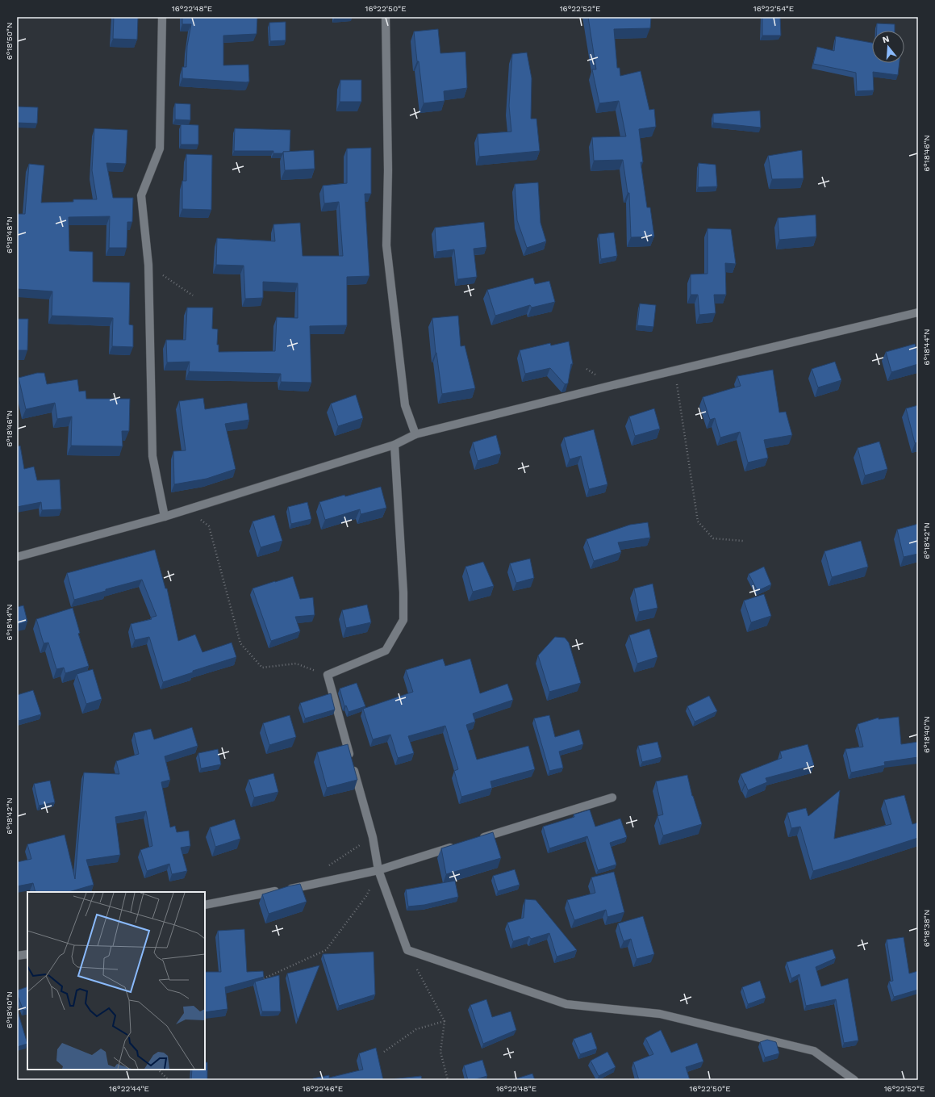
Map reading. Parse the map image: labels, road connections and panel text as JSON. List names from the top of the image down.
{
  "north": "top",
  "coordinates": [
    "16°22'48\"E",
    "16°22'50\"E",
    "16°22'52\"E",
    "16°22'54\"E",
    "6°18'50\"N",
    "6°18'46\"N",
    "6°18'48\"N",
    "6°18'44\"N",
    "6°18'42\"N",
    "6°18'40\"N",
    "6°18'38\"N",
    "16°22'44\"E",
    "16°22'46\"E"
  ]
}
